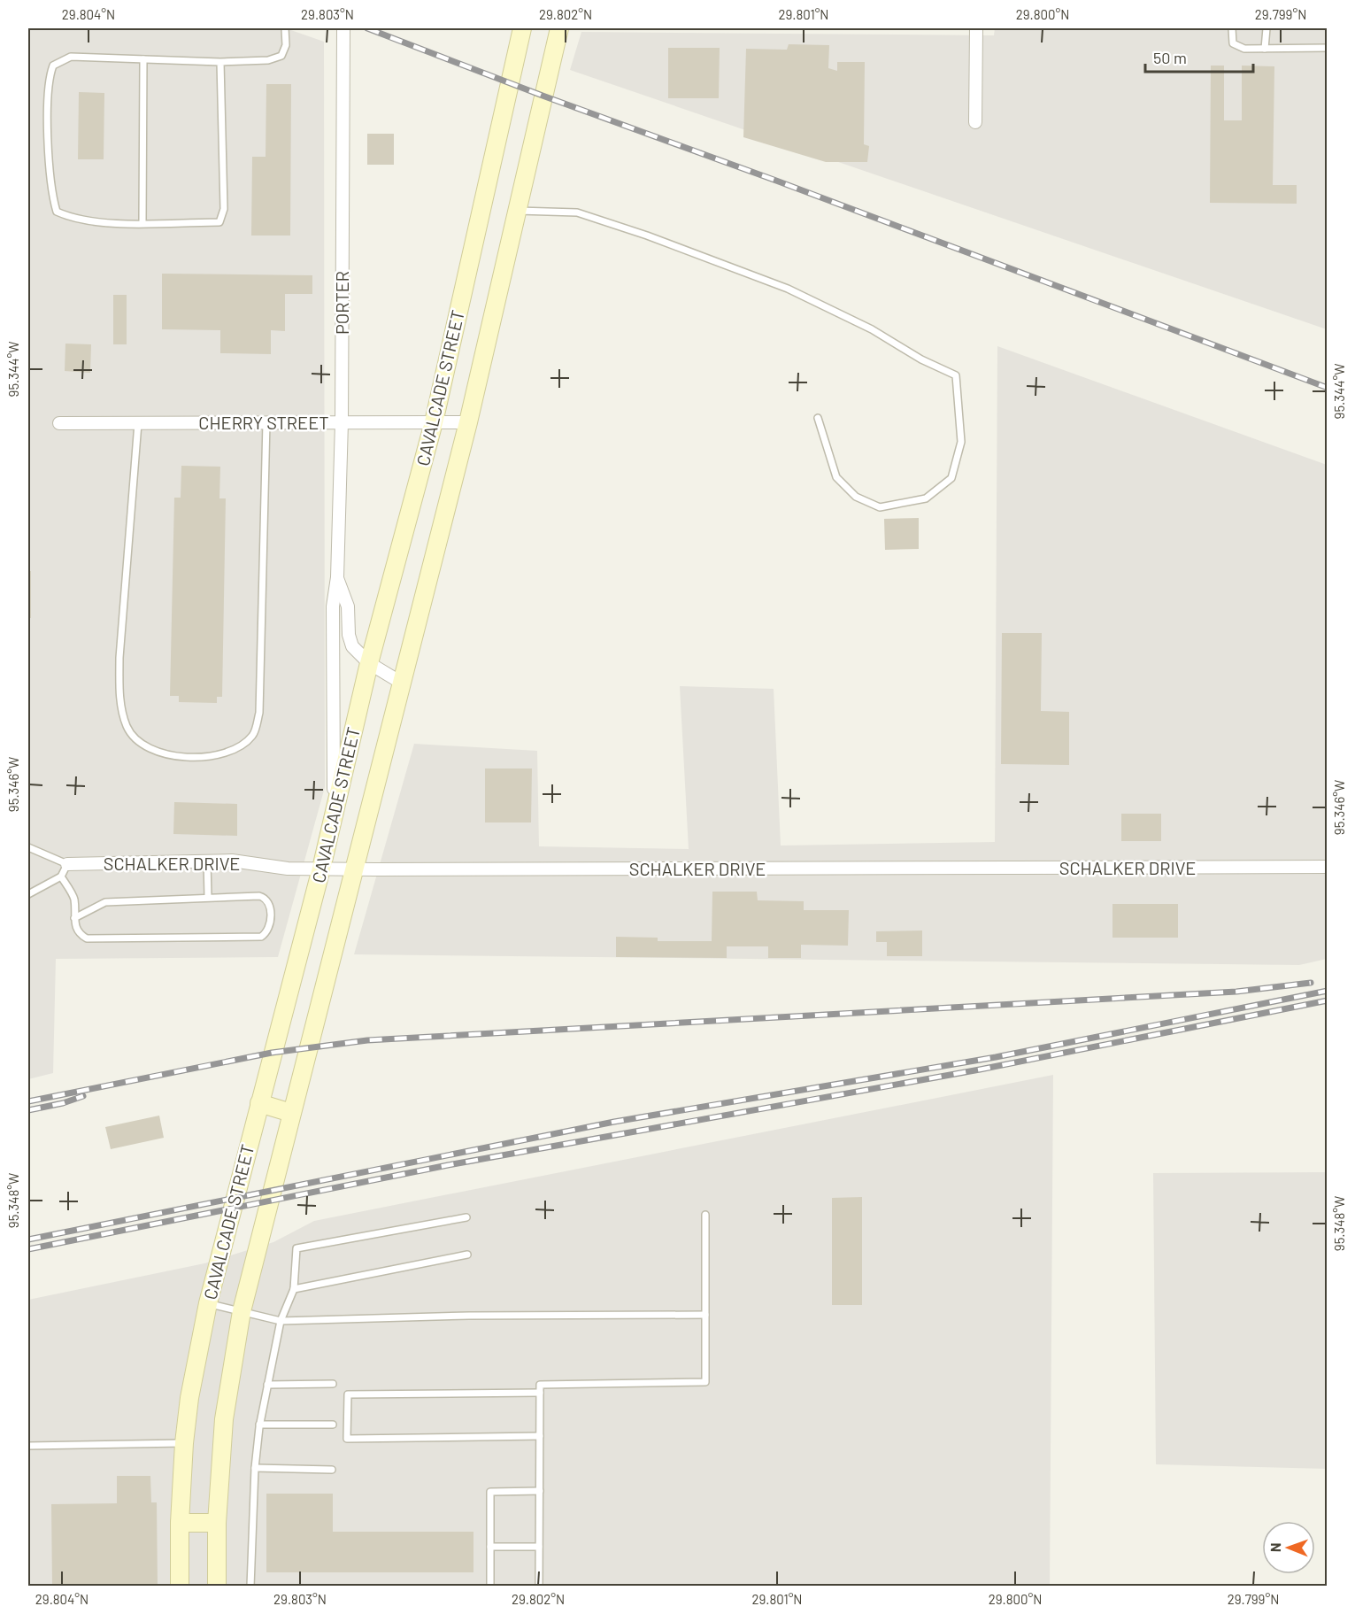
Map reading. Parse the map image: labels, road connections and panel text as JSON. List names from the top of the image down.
{
  "streets": {
    "main road": ["CAVALCADE STREET"],
    "street": ["PORTER", "CHERRY STREET", "SCHALKER DRIVE"]
  },
  "crossings": [
    ["PORTER", "CAVALCADE STREET"],
    ["PORTER", "CHERRY STREET"],
    ["CAVALCADE STREET", "CHERRY STREET"],
    ["CAVALCADE STREET", "SCHALKER DRIVE"]
  ],
  "scale_bar": "50 m",
  "north": "left",
  "coordinates": [
    "29.804°N",
    "29.803°N",
    "29.802°N",
    "29.801°N",
    "29.800°N",
    "29.799°N",
    "95.344°W",
    "95.346°W",
    "95.348°W"
  ]
}
